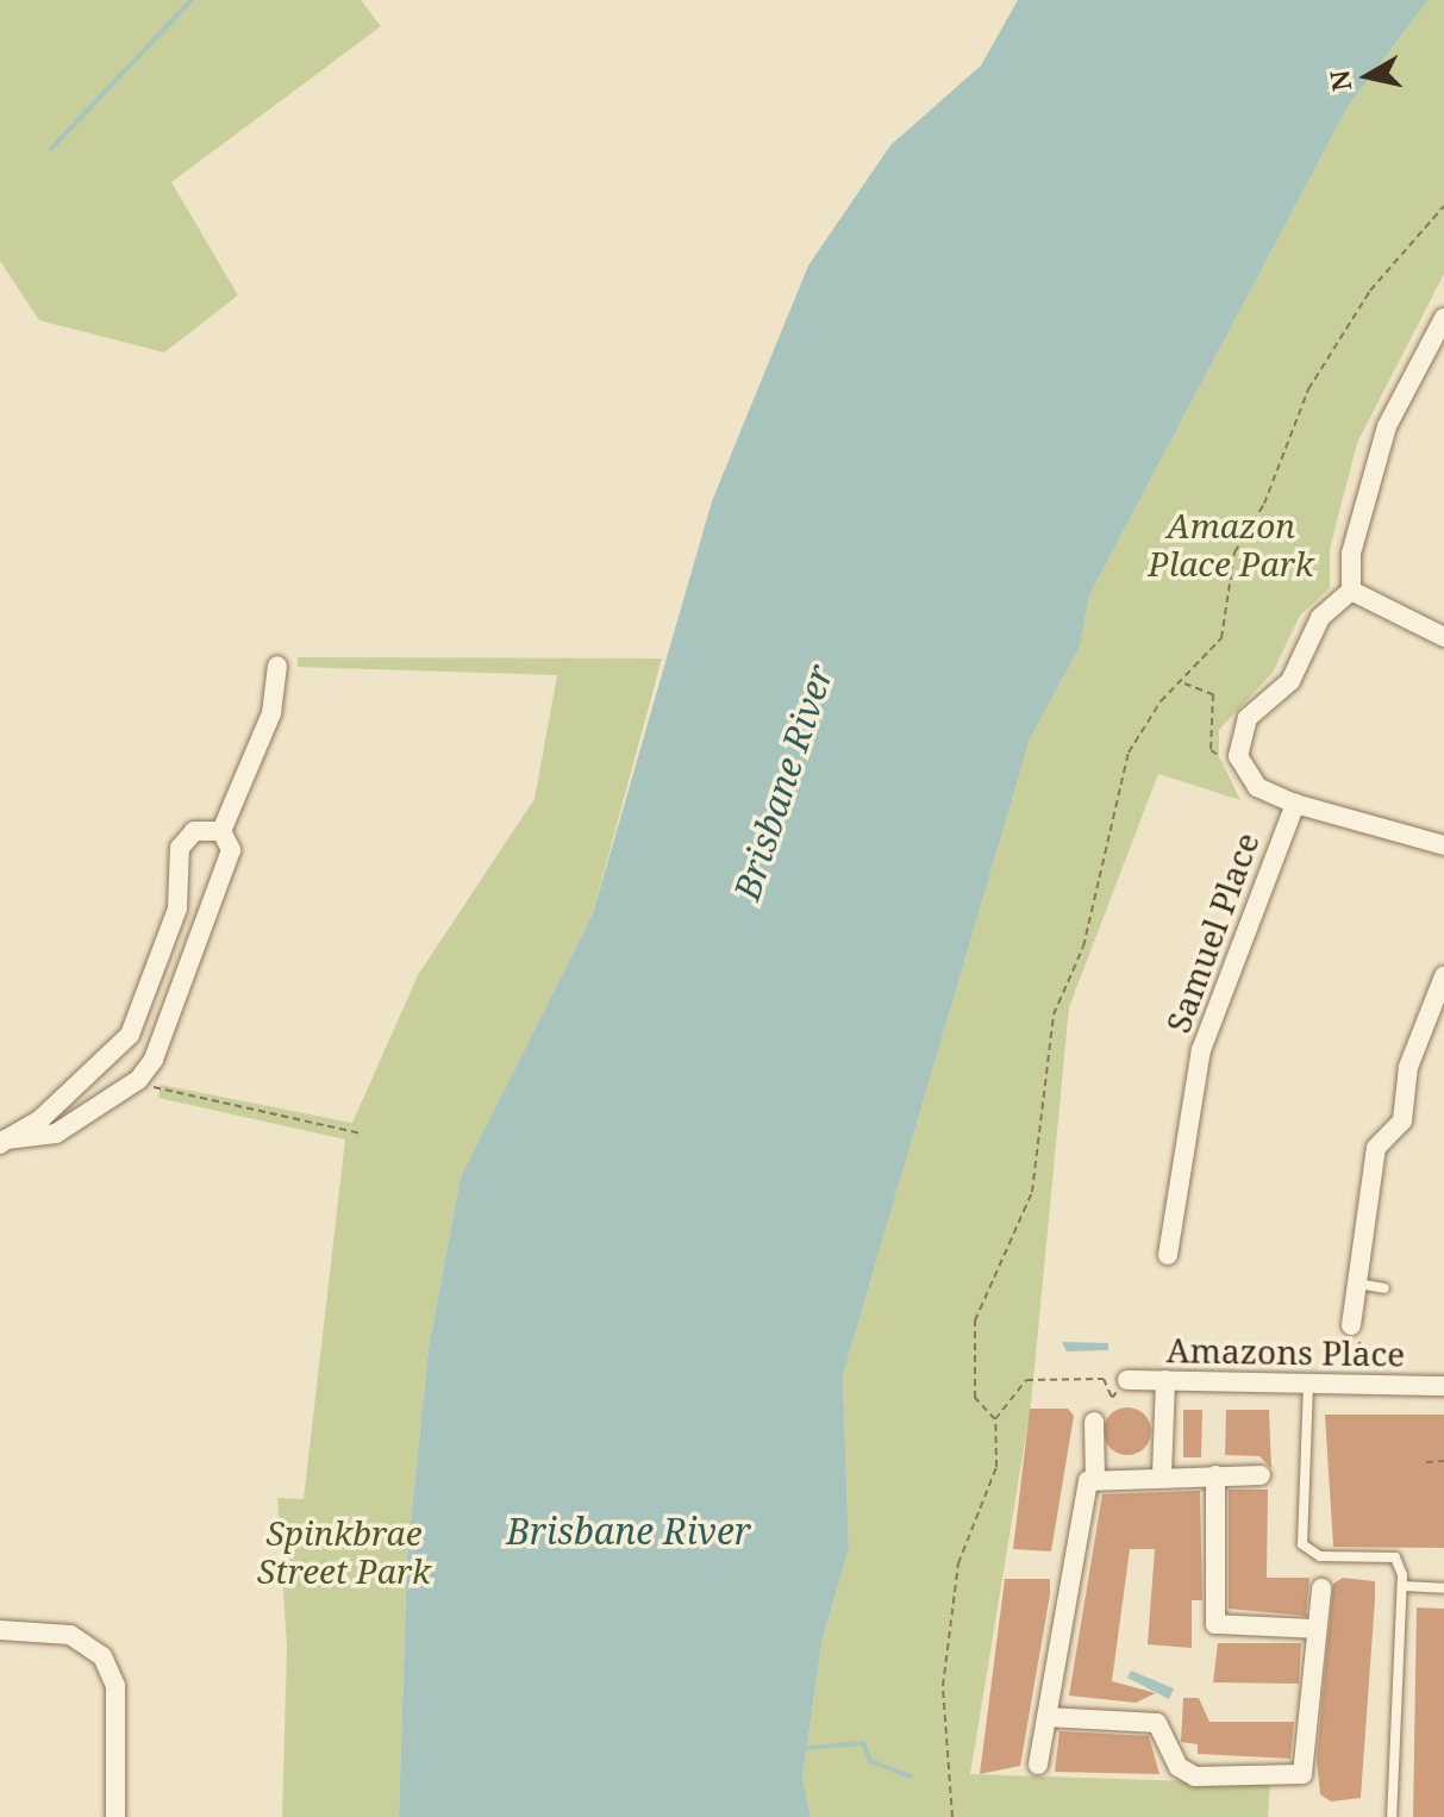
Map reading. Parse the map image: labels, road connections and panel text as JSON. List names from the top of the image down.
{
  "streets": {
    "street": ["Samuel Place", "Amazons Place"]
  },
  "water": ["Brisbane River"],
  "parks": ["Amazon Place Park", "Spinkbrae Street Park"],
  "north": "left"
}
